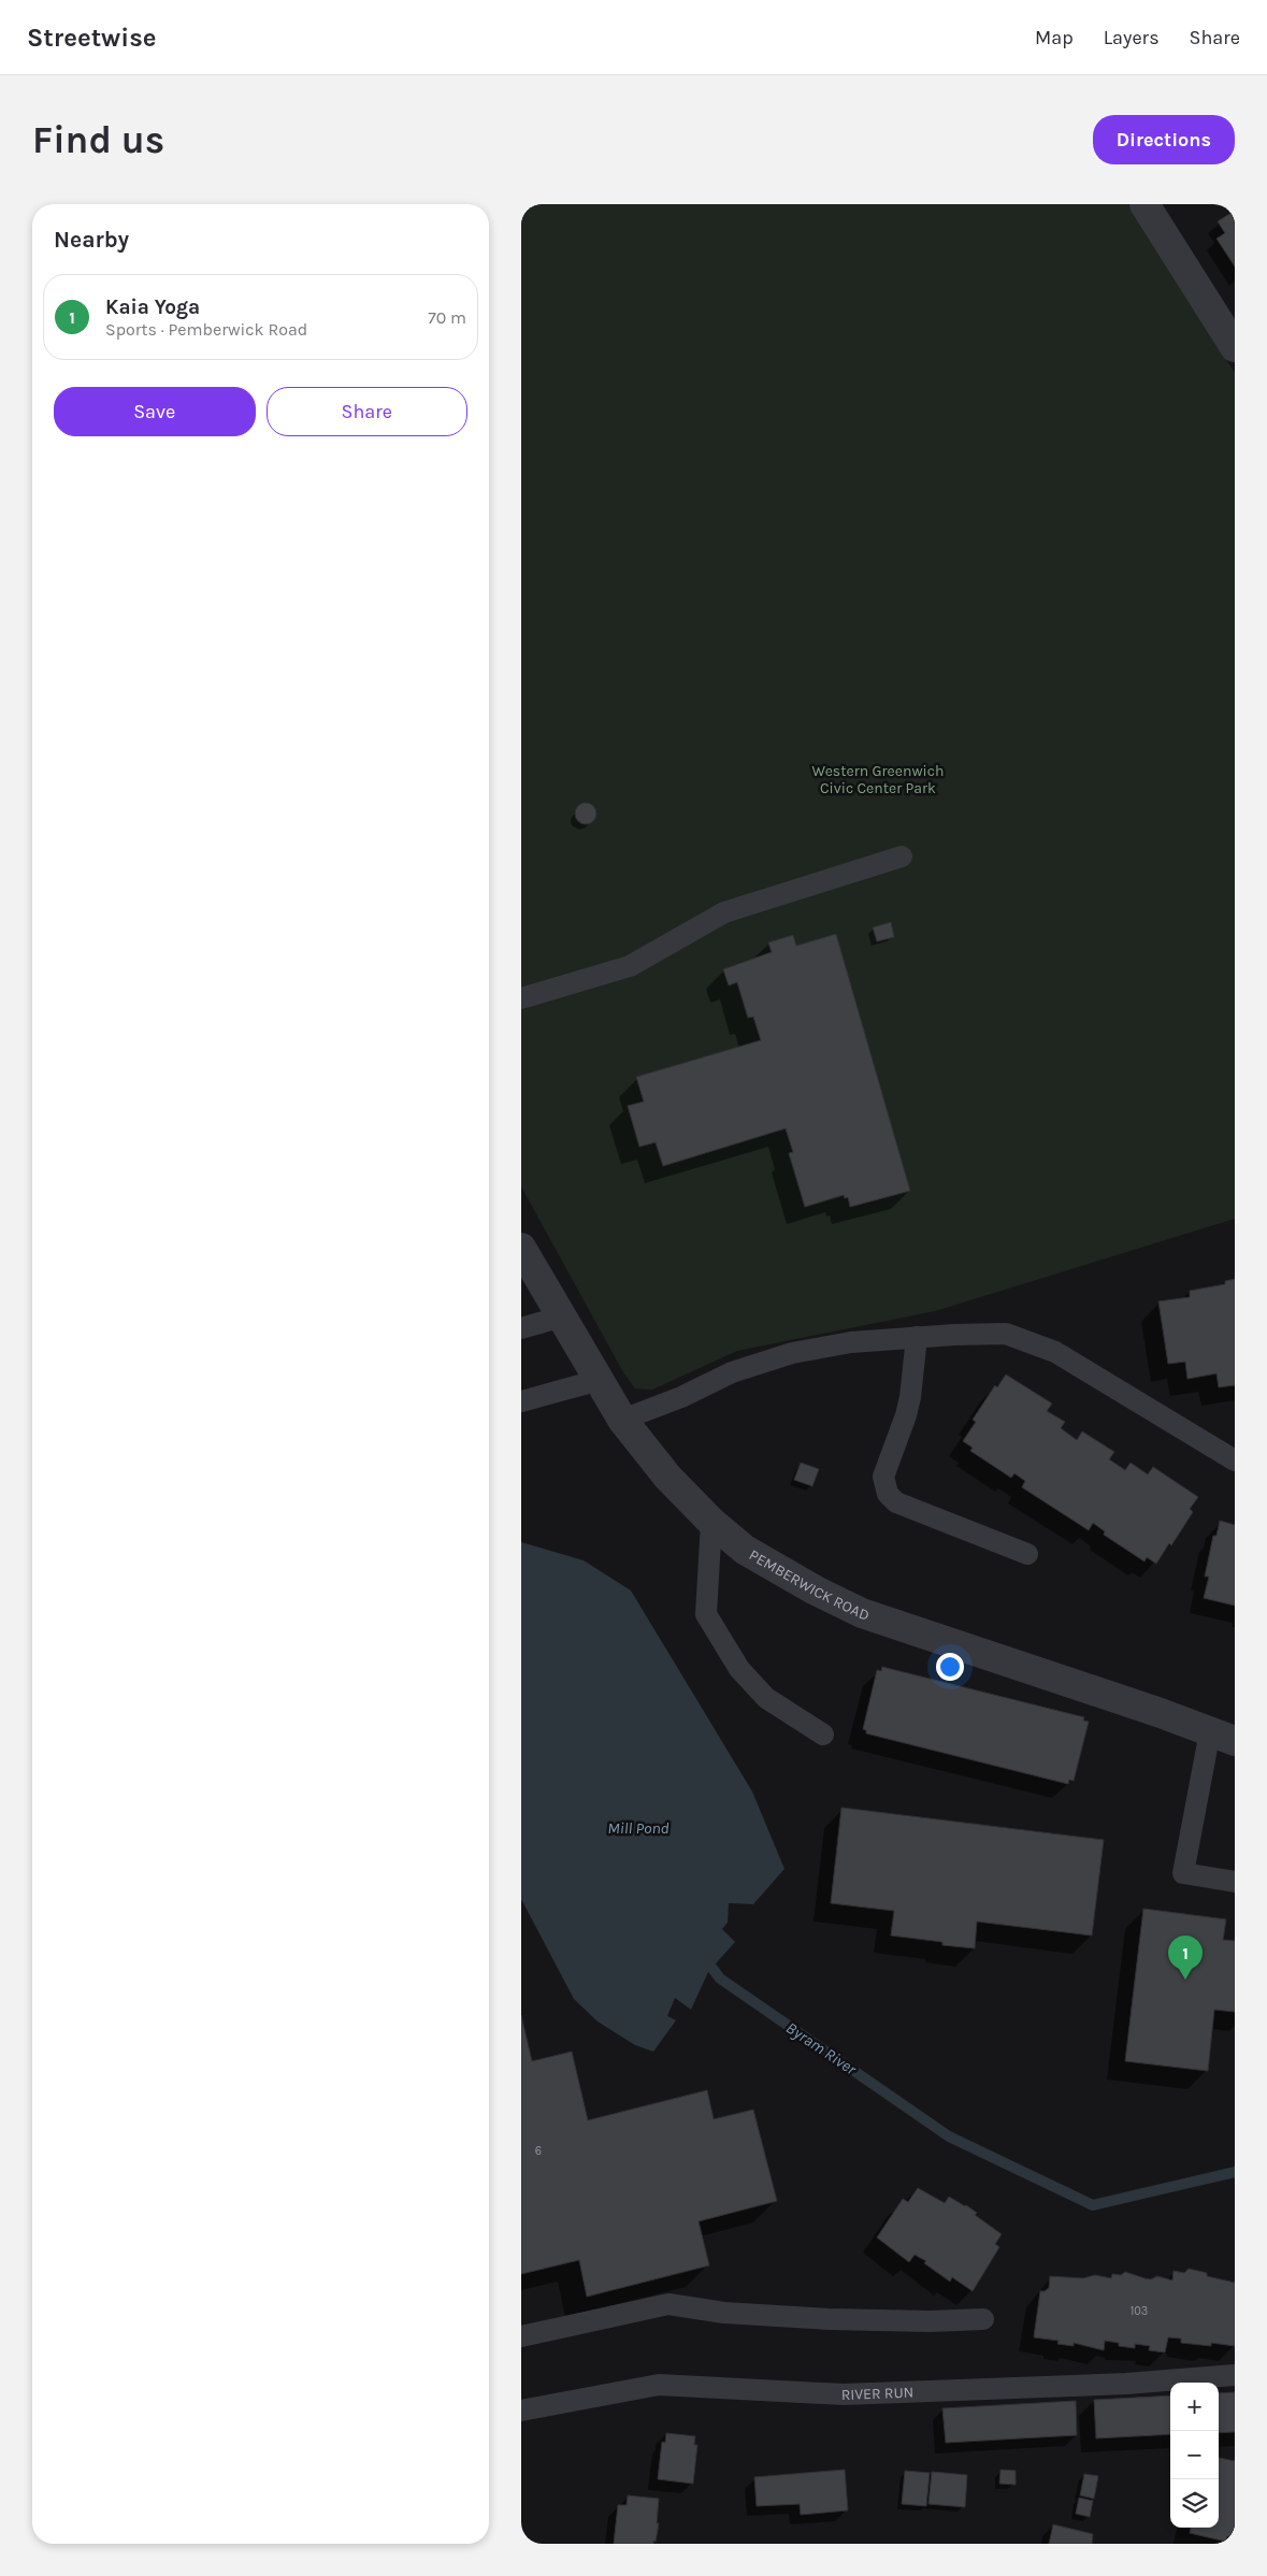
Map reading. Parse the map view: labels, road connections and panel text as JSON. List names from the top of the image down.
{
  "streets": {
    "street": ["PEMBERWICK ROAD"],
    "lane": ["RIVER RUN"]
  },
  "water": ["Mill Pond", "Byram River"],
  "parks": ["Western Greenwich Civic Center Park"],
  "house_numbers": ["6", "103"],
  "page": {
    "header": "Streetwise",
    "nav": ["Map", "Layers", "Share"],
    "buttons": [
      "Directions",
      ["Save", "Share"]
    ],
    "title": "Find us",
    "heading": "Nearby",
    "list": [
      {
        "mark": "1",
        "name": "Kaia Yoga",
        "note": "Sports · Pemberwick Road",
        "value": "70 m"
      }
    ],
    "pins": "1",
    "map_buttons": ["+", "−"]
  }
}
